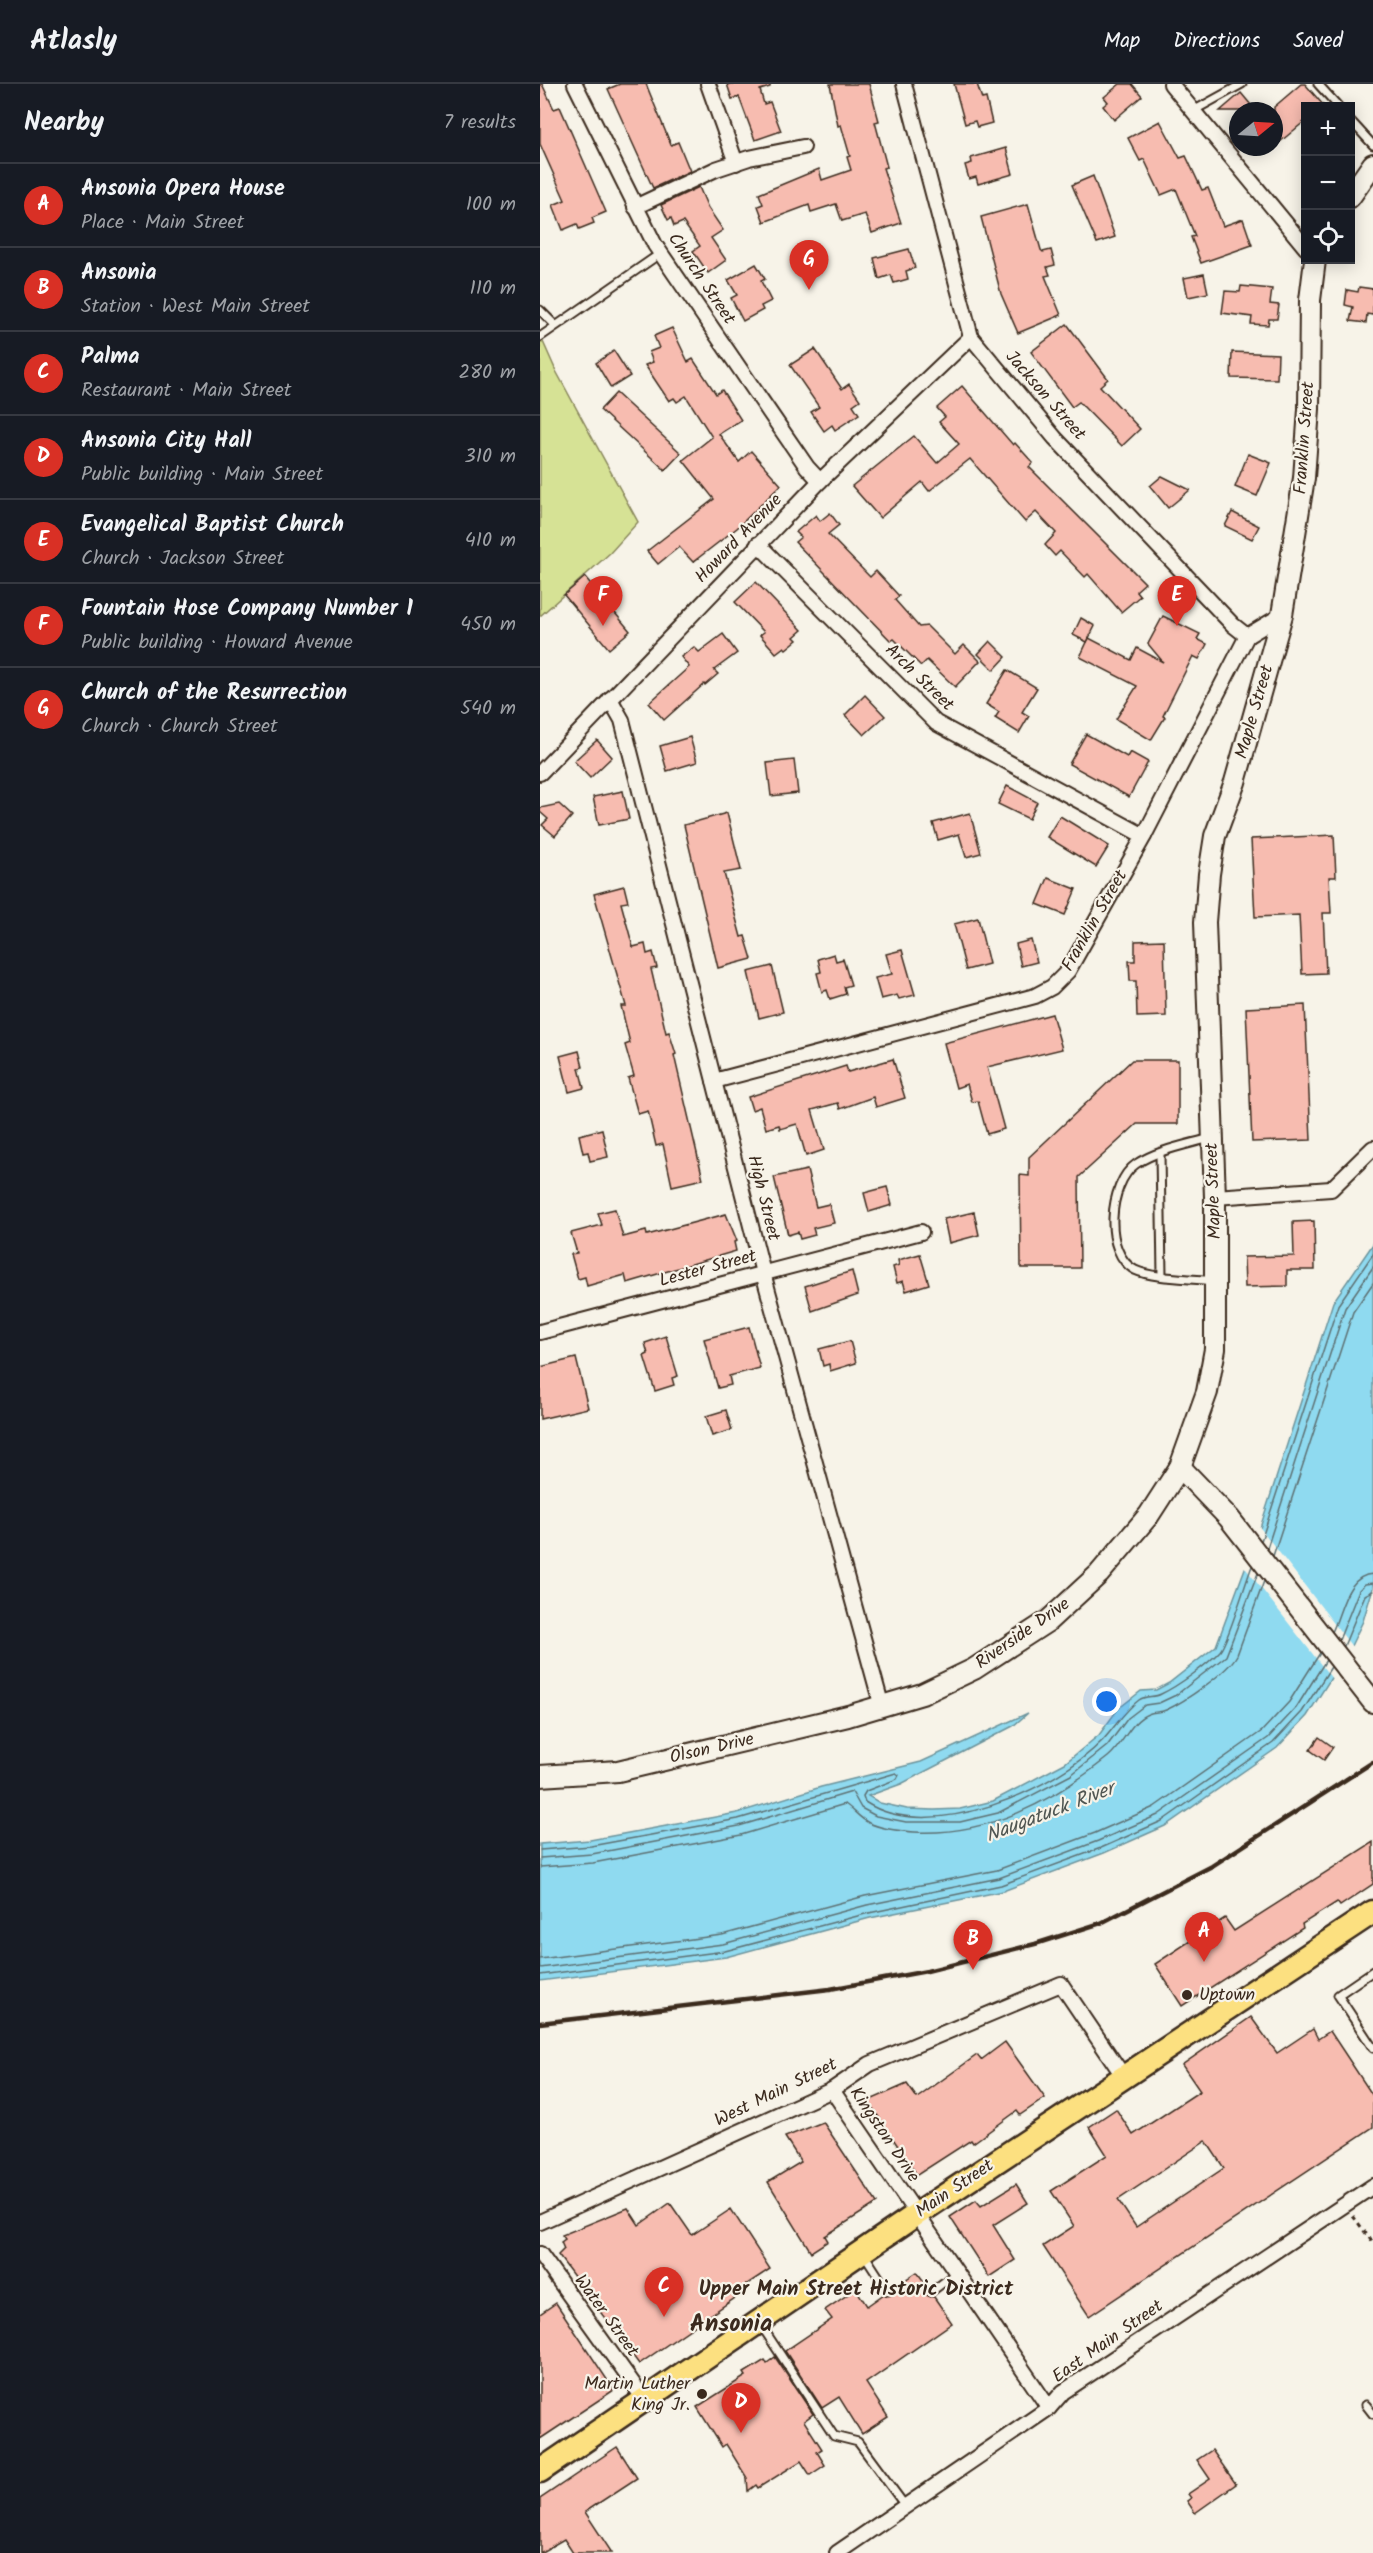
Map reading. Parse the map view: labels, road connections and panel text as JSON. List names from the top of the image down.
{
  "streets": {
    "main road": [
      "Franklin Street",
      "Maple Street",
      "Riverside Drive",
      "Olson Drive",
      "Main Street"
    ],
    "street": [
      "Church Street",
      "Jackson Street",
      "Howard Avenue",
      "Arch Street",
      "High Street",
      "Lester Street",
      "West Main Street",
      "Kingston Drive",
      "Water Street",
      "East Main Street"
    ]
  },
  "crossings": [
    ["Church Street", "Howard Avenue"],
    ["Jackson Street", "Franklin Street"],
    ["Jackson Street", "Howard Avenue"],
    ["Franklin Street", "Arch Street"],
    ["Franklin Street", "Maple Street"],
    ["Franklin Street", "High Street"],
    ["Howard Avenue", "Arch Street"],
    ["Howard Avenue", "High Street"],
    ["Maple Street", "Riverside Drive"],
    ["High Street", "Lester Street"],
    ["High Street", "Riverside Drive"],
    ["High Street", "Olson Drive"],
    ["Riverside Drive", "Olson Drive"],
    ["West Main Street", "Kingston Drive"],
    ["West Main Street", "Main Street"],
    ["Kingston Drive", "Main Street"],
    ["Kingston Drive", "East Main Street"],
    ["Main Street", "Water Street"]
  ],
  "districts": ["Upper Main Street Historic District", "Ansonia"],
  "water": ["Naugatuck River"],
  "places": ["Uptown", "Martin Luther King Jr."],
  "north": "right",
  "page": {
    "header": "Atlasly",
    "nav": ["Map", "Directions", "Saved"],
    "heading": ["Nearby", "7 results"],
    "map_buttons": ["+", "−"],
    "list": [
      {
        "mark": "A",
        "name": "Ansonia Opera House",
        "note": "Place · Main Street",
        "value": "100 m"
      },
      {
        "mark": "B",
        "name": "Ansonia",
        "note": "Station · West Main Street",
        "value": "110 m"
      },
      {
        "mark": "C",
        "name": "Palma",
        "note": "Restaurant · Main Street",
        "value": "280 m"
      },
      {
        "mark": "D",
        "name": "Ansonia City Hall",
        "note": "Public building · Main Street",
        "value": "310 m"
      },
      {
        "mark": "E",
        "name": "Evangelical Baptist Church",
        "note": "Church · Jackson Street",
        "value": "410 m"
      },
      {
        "mark": "F",
        "name": "Fountain Hose Company Number 1",
        "note": "Public building · Howard Avenue",
        "value": "450 m"
      },
      {
        "mark": "G",
        "name": "Church of the Resurrection",
        "note": "Church · Church Street",
        "value": "540 m"
      }
    ],
    "pins": [
      "G",
      "E",
      "F",
      "A",
      "B",
      "C",
      "D"
    ]
  }
}
